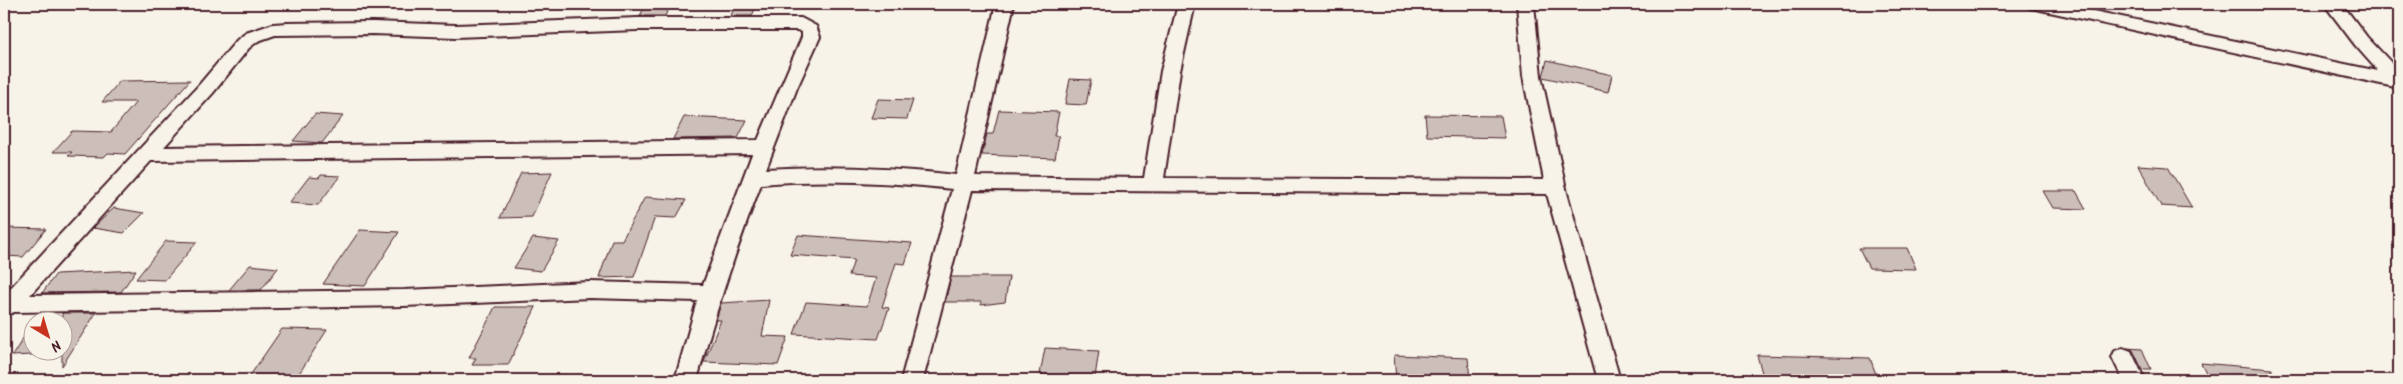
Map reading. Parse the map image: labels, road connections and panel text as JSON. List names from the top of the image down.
{
  "north": "bottom right"
}
